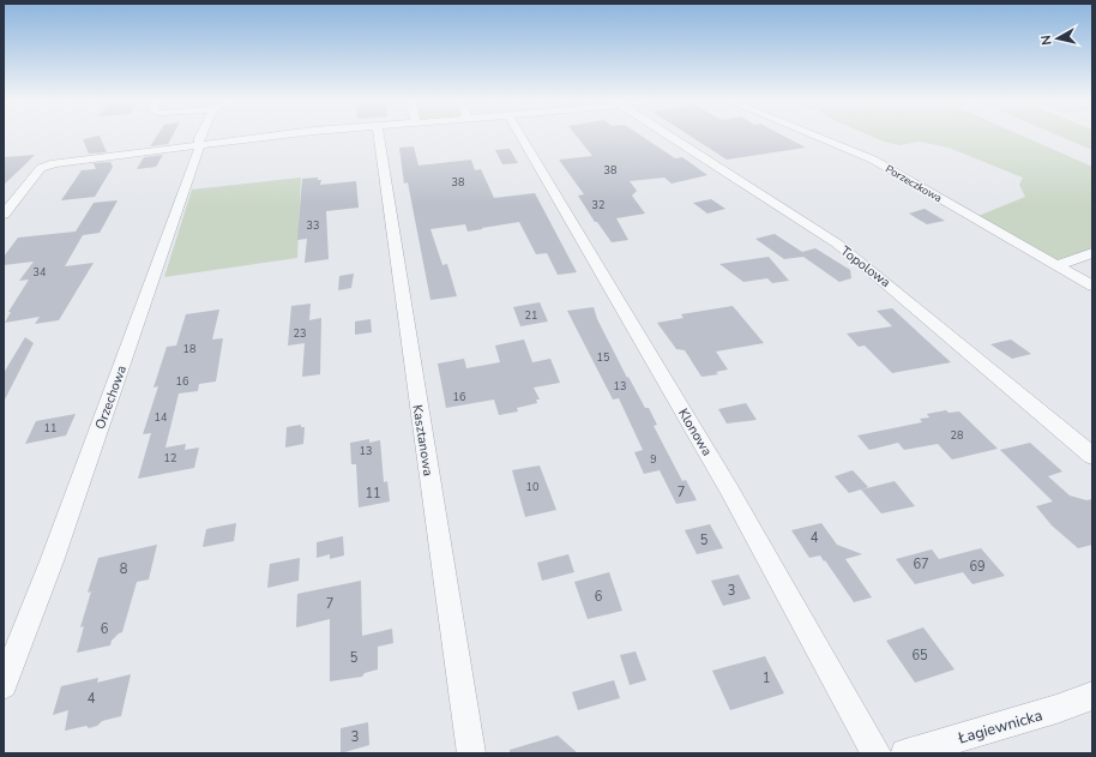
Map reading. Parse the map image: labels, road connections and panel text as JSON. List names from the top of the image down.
{
  "streets": {
    "street": [
      "Porzeczkowa",
      "Topolowa",
      "Orzechowa",
      "Klonowa",
      "Kasztanowa",
      "Łagiewnicka"
    ]
  },
  "house_numbers": [
    "38",
    "38",
    "32",
    "33",
    "34",
    "21",
    "23",
    "18",
    "15",
    "16",
    "13",
    "16",
    "14",
    "11",
    "28",
    "13",
    "12",
    "9",
    "10",
    "7",
    "11",
    "4",
    "5",
    "67",
    "69",
    "8",
    "3",
    "6",
    "7",
    "6",
    "65",
    "5",
    "1",
    "4",
    "3"
  ],
  "north": "left"
}
